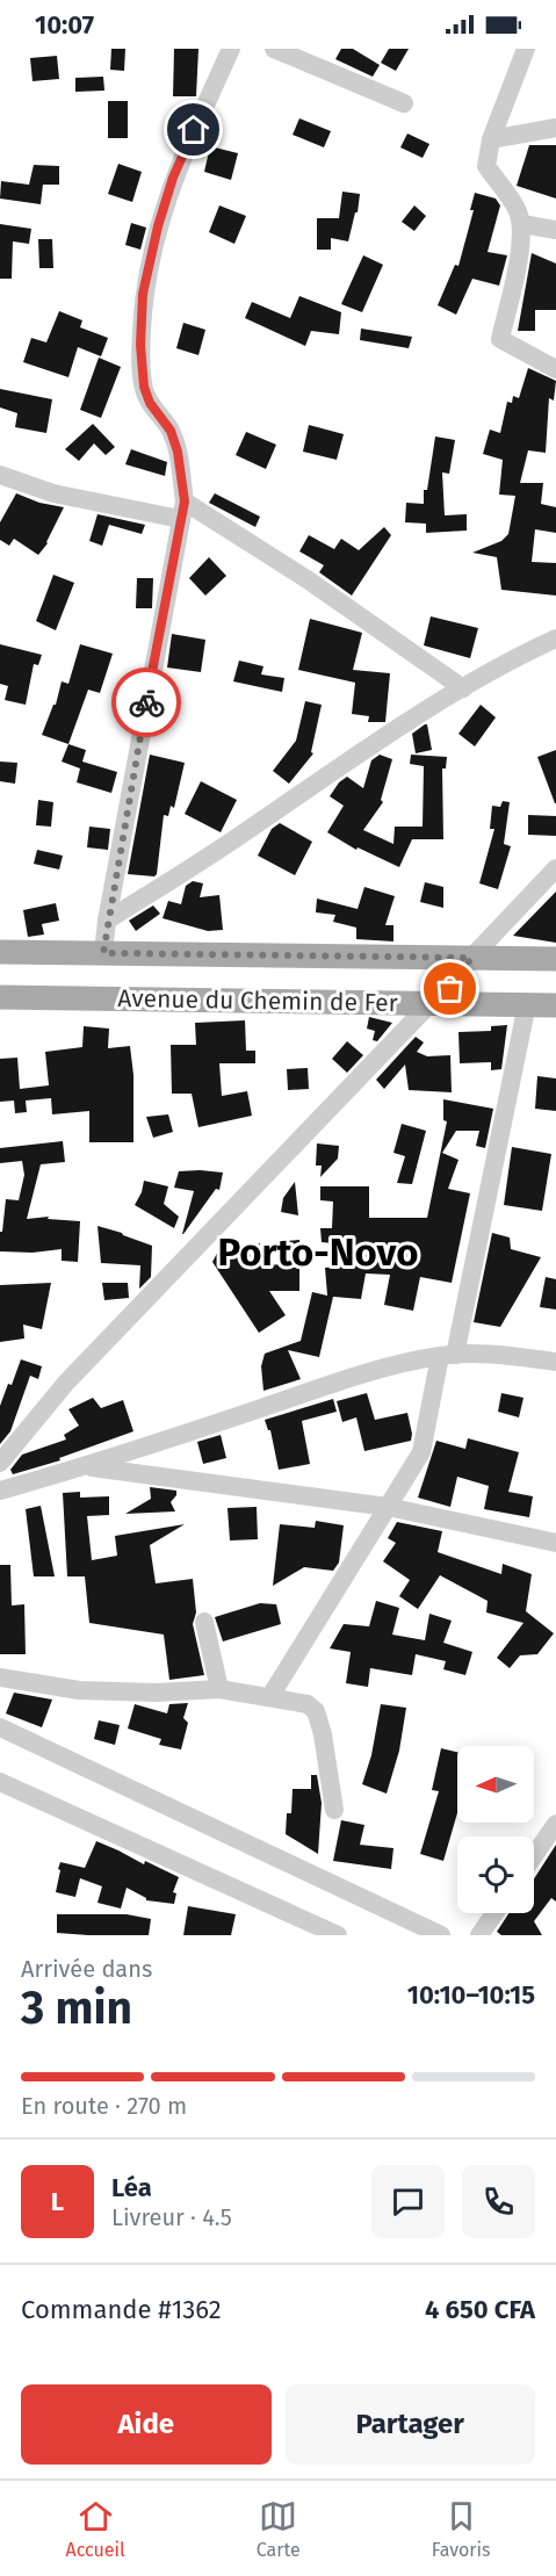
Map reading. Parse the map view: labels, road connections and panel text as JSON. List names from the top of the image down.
{
  "streets": {
    "main road": ["Avenue du Chemin de Fer"]
  },
  "districts": ["Porto-Novo"],
  "north": "left",
  "page": {
    "status": "10:07",
    "heading": ["3 min", "Arrivée dans", "10:10–10:15"],
    "panel": [
      "Léa",
      "Livreur · 4.5",
      "Commande #1362",
      "4 650 CFA"
    ],
    "bar": "En route · 270 m",
    "round": "L",
    "buttons": ["Aide", "Partager"],
    "tabs": ["Accueil", "Carte", "Favoris"]
  }
}
